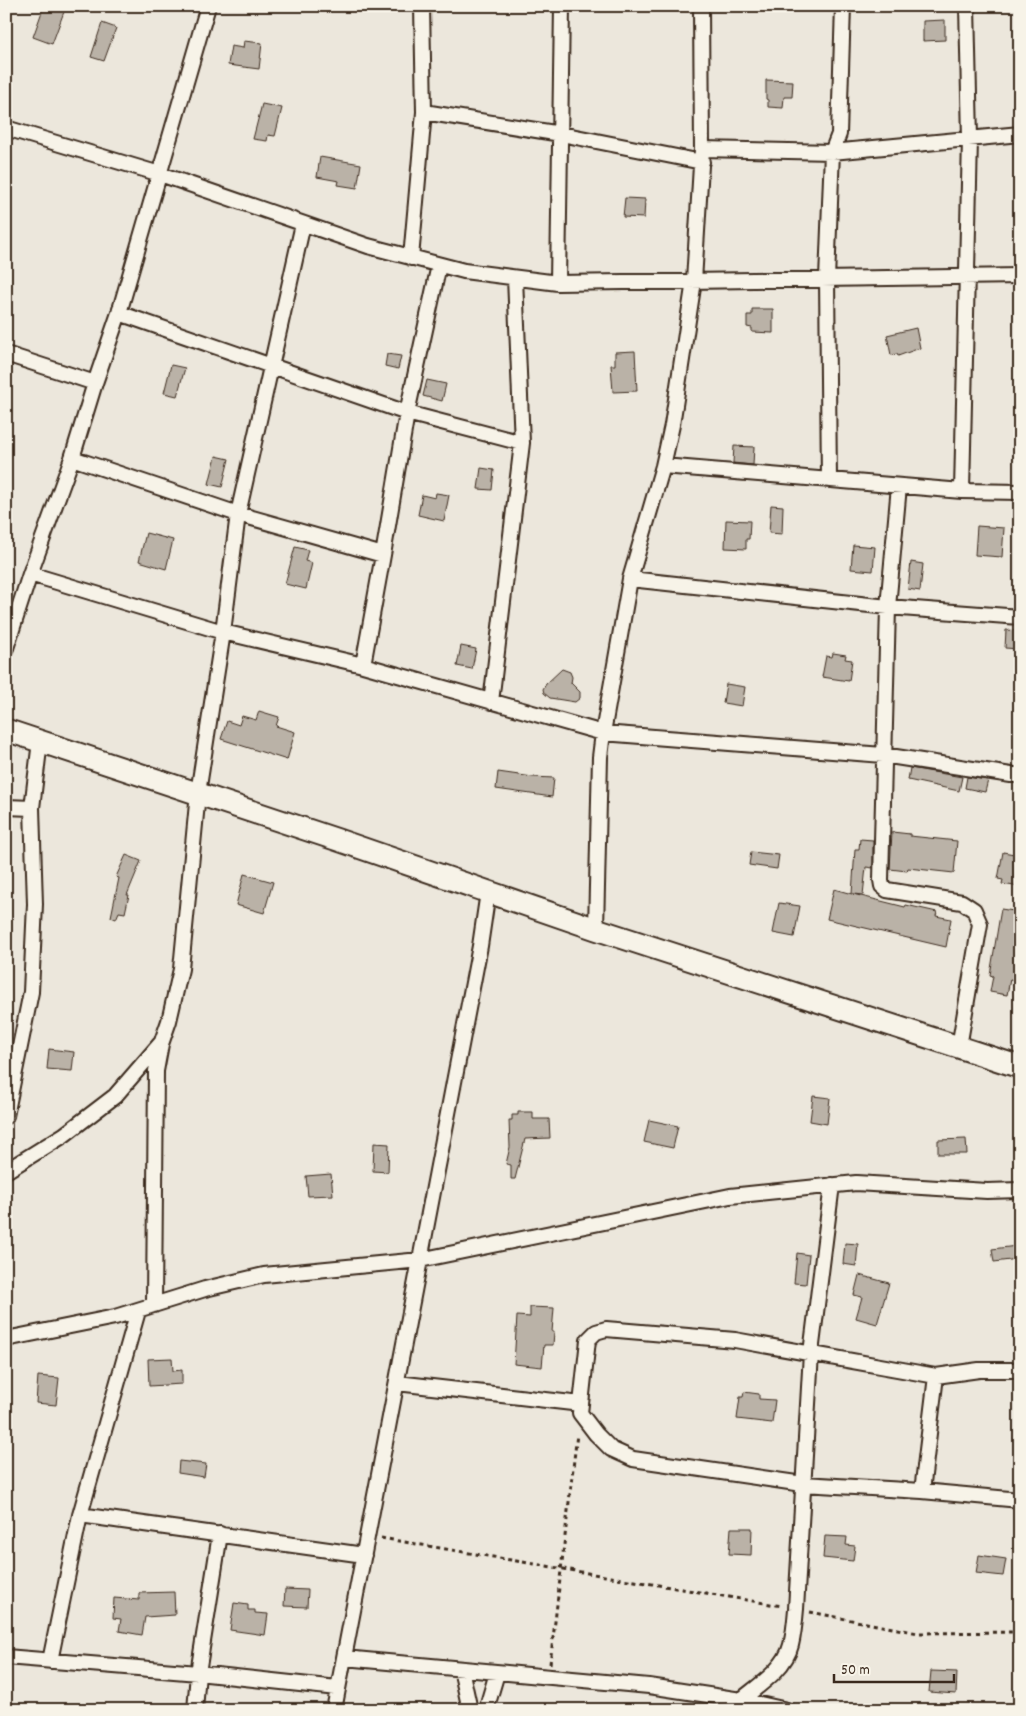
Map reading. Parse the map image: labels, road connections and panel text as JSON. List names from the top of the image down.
{
  "scale_bar": "50 m"
}
